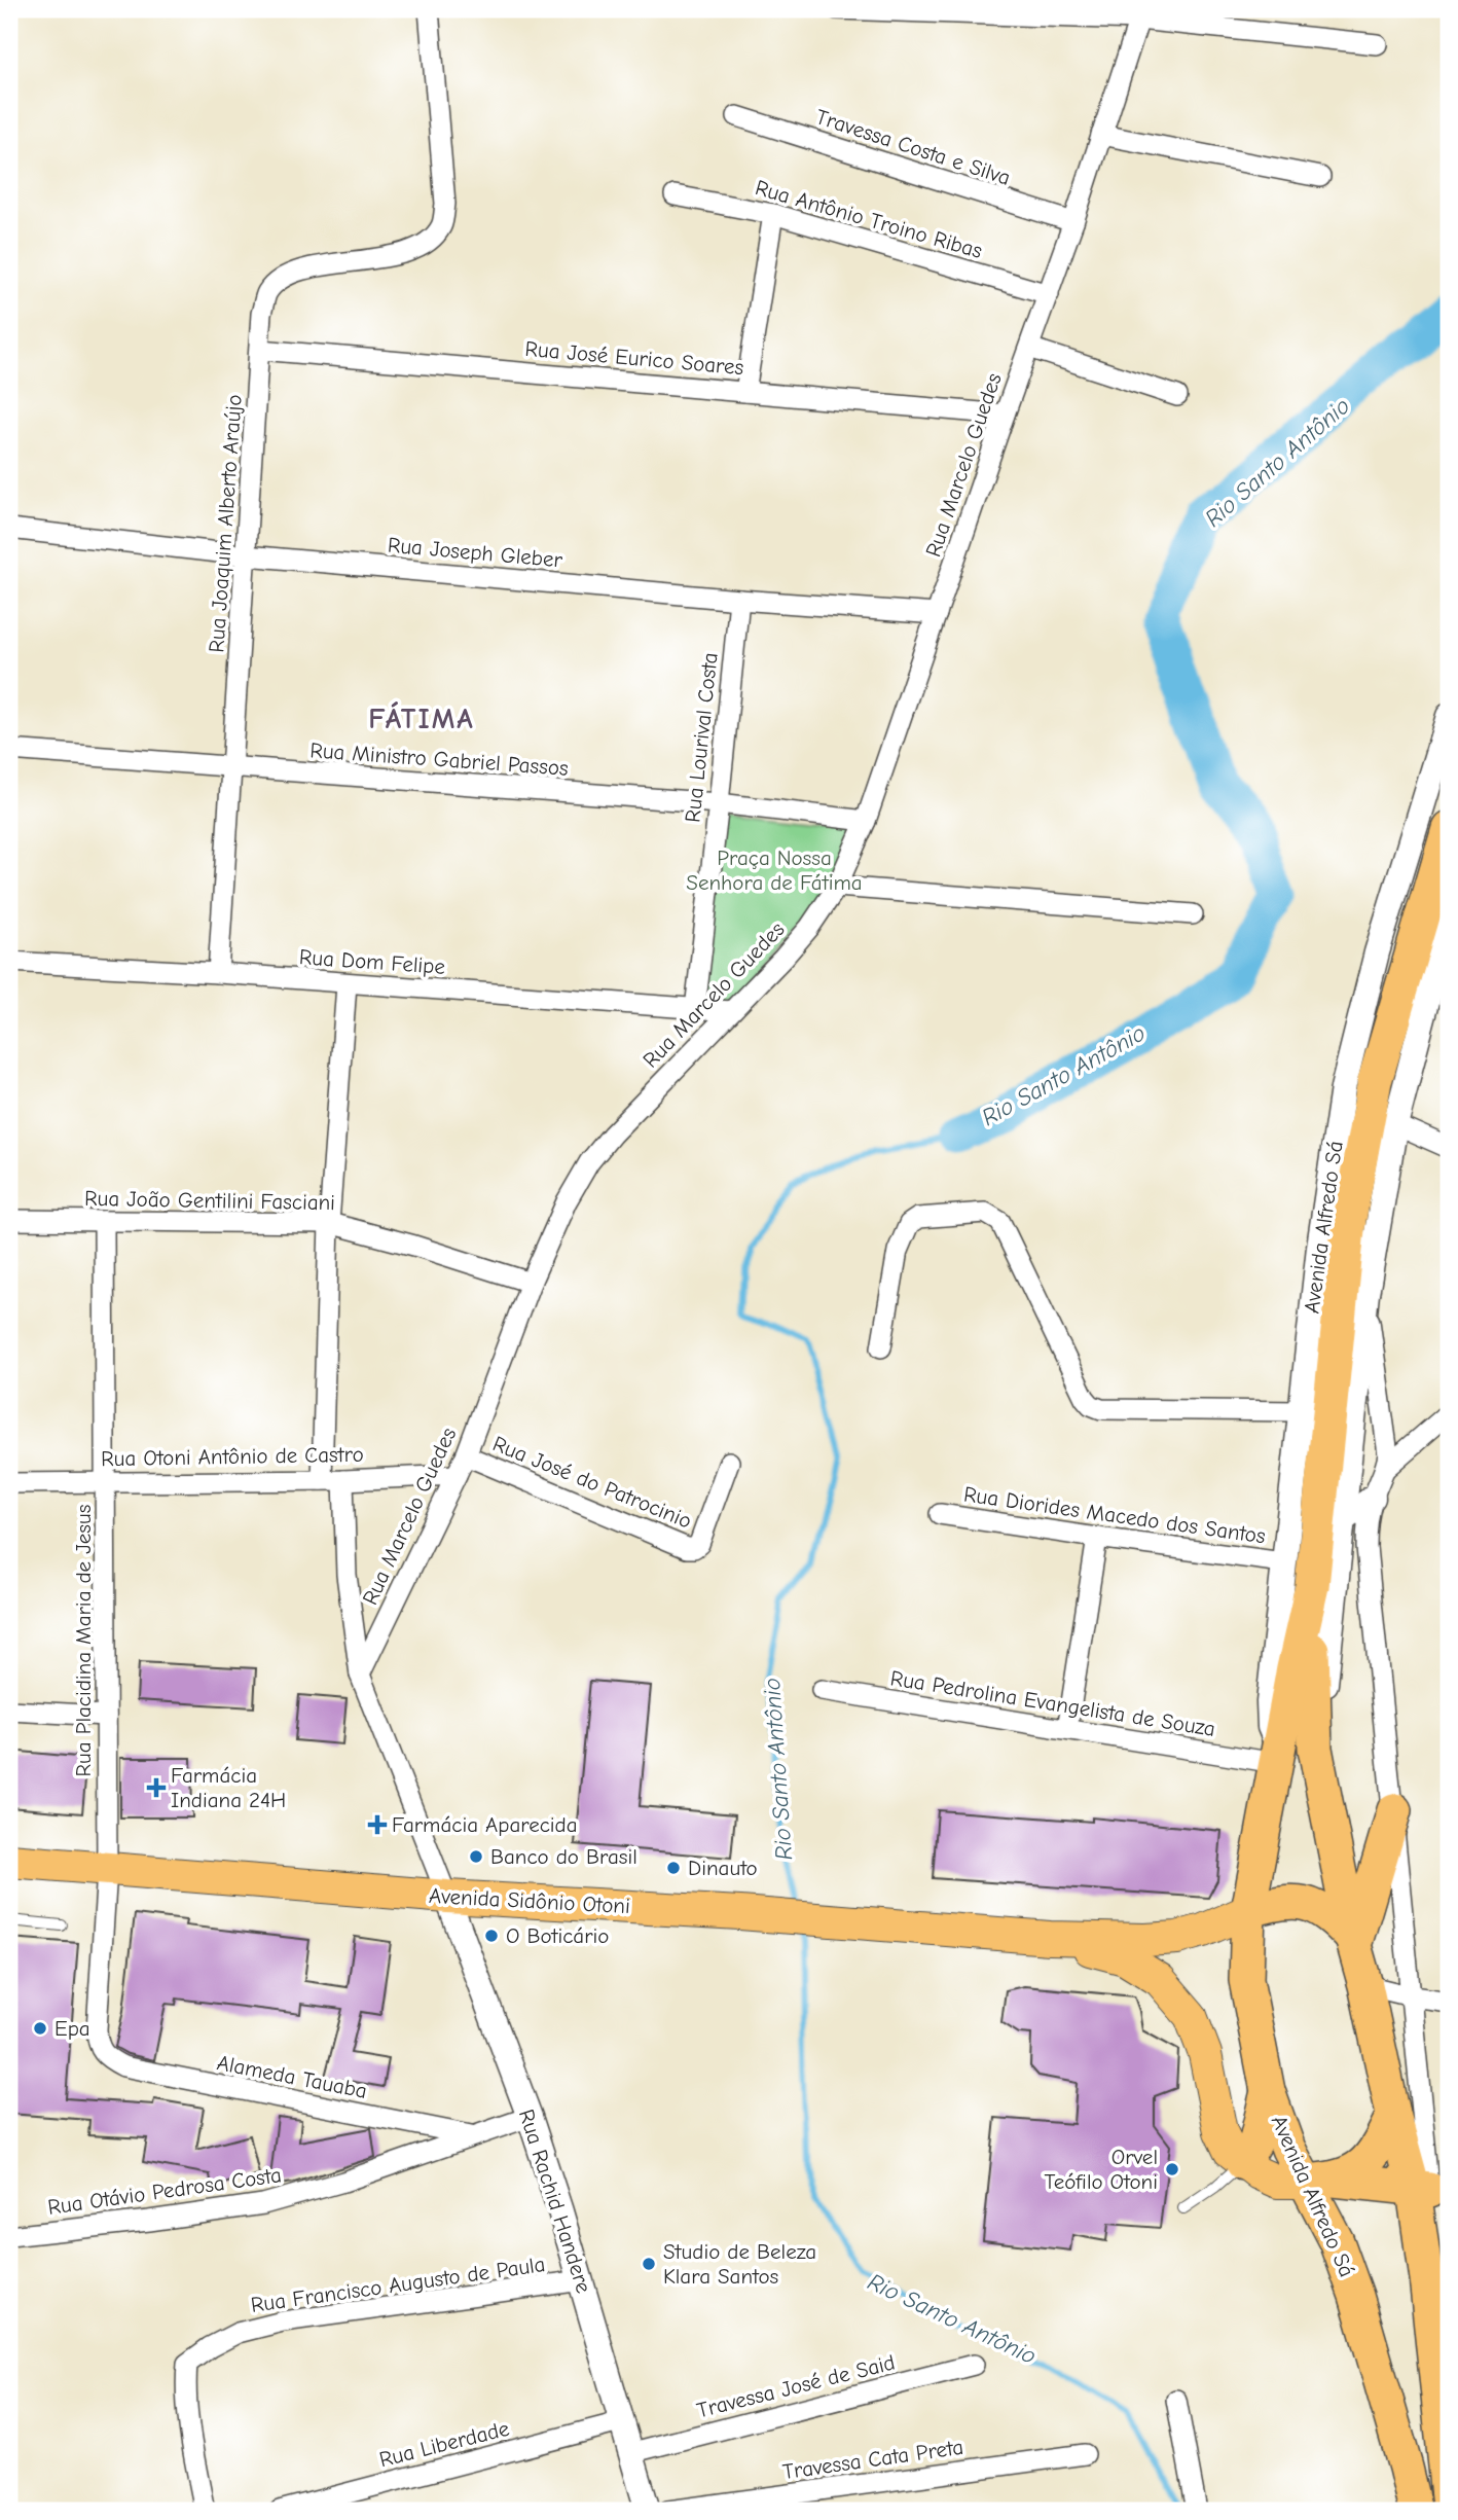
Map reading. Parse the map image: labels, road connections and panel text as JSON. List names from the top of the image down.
{
  "streets": {
    "highway": ["Avenida Alfredo Sá"],
    "main road": ["Avenida Sidônio Otoni"],
    "street": [
      "Travessa Costa e Silva",
      "Rua Antônio Troino Ribas",
      "Rua José Eurico Soares",
      "Rua Marcelo Guedes",
      "Rua Joaquim Alberto Araújo",
      "Rua Joseph Gleber",
      "Rua Lourival Costa",
      "Rua Ministro Gabriel Passos",
      "Rua Dom Felipe",
      "Rua João Gentilini Fasciani",
      "Rua Otoni Antônio de Castro",
      "Rua José do Patrocinio",
      "Rua Diorides Macedo dos Santos",
      "Rua Placidina Maria de Jesus",
      "Rua Pedrolina Evangelista de Souza",
      "Alameda Tauaba",
      "Rua Otávio Pedrosa Costa",
      "Rua Rachid Handere",
      "Rua Francisco Augusto de Paula",
      "Travessa José de Said",
      "Rua Liberdade",
      "Travessa Cata Preta"
    ]
  },
  "crossings": [
    ["Travessa Costa e Silva", "Rua Marcelo Guedes"],
    ["Rua Antônio Troino Ribas", "Rua Marcelo Guedes"],
    ["Rua José Eurico Soares", "Rua Marcelo Guedes"],
    ["Rua José Eurico Soares", "Rua Joaquim Alberto Araújo"],
    ["Rua Marcelo Guedes", "Rua Joseph Gleber"],
    ["Rua Marcelo Guedes", "Rua Ministro Gabriel Passos"],
    ["Rua Marcelo Guedes", "Rua Dom Felipe"],
    ["Rua Marcelo Guedes", "Rua João Gentilini Fasciani"],
    ["Rua Marcelo Guedes", "Rua Otoni Antônio de Castro"],
    ["Rua Marcelo Guedes", "Rua José do Patrocinio"],
    ["Rua Joaquim Alberto Araújo", "Rua Joseph Gleber"],
    ["Rua Joaquim Alberto Araújo", "Rua Ministro Gabriel Passos"],
    ["Rua Joaquim Alberto Araújo", "Rua Dom Felipe"],
    ["Rua Joseph Gleber", "Rua Lourival Costa"],
    ["Rua Lourival Costa", "Rua Ministro Gabriel Passos"],
    ["Rua Lourival Costa", "Rua Dom Felipe"],
    ["Rua João Gentilini Fasciani", "Rua Placidina Maria de Jesus"],
    ["Avenida Alfredo Sá", "Rua Diorides Macedo dos Santos"],
    ["Avenida Alfredo Sá", "Rua Pedrolina Evangelista de Souza"],
    ["Rua Otoni Antônio de Castro", "Rua Placidina Maria de Jesus"],
    ["Rua Placidina Maria de Jesus", "Avenida Sidônio Otoni"],
    ["Rua Placidina Maria de Jesus", "Alameda Tauaba"],
    ["Avenida Sidônio Otoni", "Rua Rachid Handere"],
    ["Alameda Tauaba", "Rua Otávio Pedrosa Costa"],
    ["Rua Otávio Pedrosa Costa", "Rua Rachid Handere"],
    ["Rua Rachid Handere", "Rua Francisco Augusto de Paula"],
    ["Rua Rachid Handere", "Travessa José de Said"],
    ["Rua Rachid Handere", "Rua Liberdade"]
  ],
  "districts": ["FÁTIMA"],
  "water": ["Rio Santo Antônio"],
  "parks": ["Praça Nossa Senhora de Fátima"],
  "places": {
    "health": ["Farmácia Indiana 24H", "Farmácia Aparecida"],
    "other": [
      "Banco do Brasil",
      "Dinauto",
      "O Boticário",
      "Epa",
      "Orvel Teófilo Otoni",
      "Studio de Beleza Klara Santos"
    ]
  }
}
